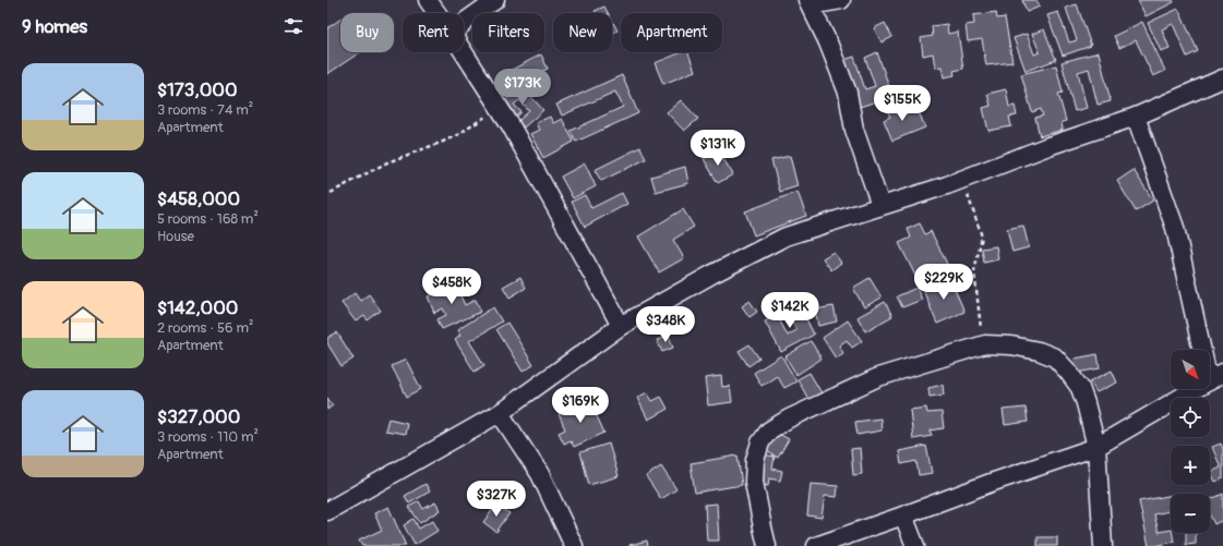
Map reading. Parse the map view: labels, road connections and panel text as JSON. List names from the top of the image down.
{
  "north": "bottom right",
  "page": {
    "heading": "9 homes",
    "chip": [
      "Buy",
      "Rent",
      "Filters",
      "New",
      "Apartment"
    ],
    "list": [
      {
        "name": "$173,000",
        "note": "3 rooms · 74 m² · Apartment"
      },
      {
        "name": "$458,000",
        "note": "5 rooms · 168 m² · House"
      },
      {
        "name": "$142,000",
        "note": "2 rooms · 56 m² · Apartment"
      },
      {
        "name": "$327,000",
        "note": "3 rooms · 110 m² · Apartment"
      }
    ],
    "price": [
      "$173K",
      "$155K",
      "$131K",
      "$229K",
      "$458K",
      "$142K",
      "$348K",
      "$169K",
      "$327K"
    ],
    "map_buttons": ["+", "−"]
  }
}
